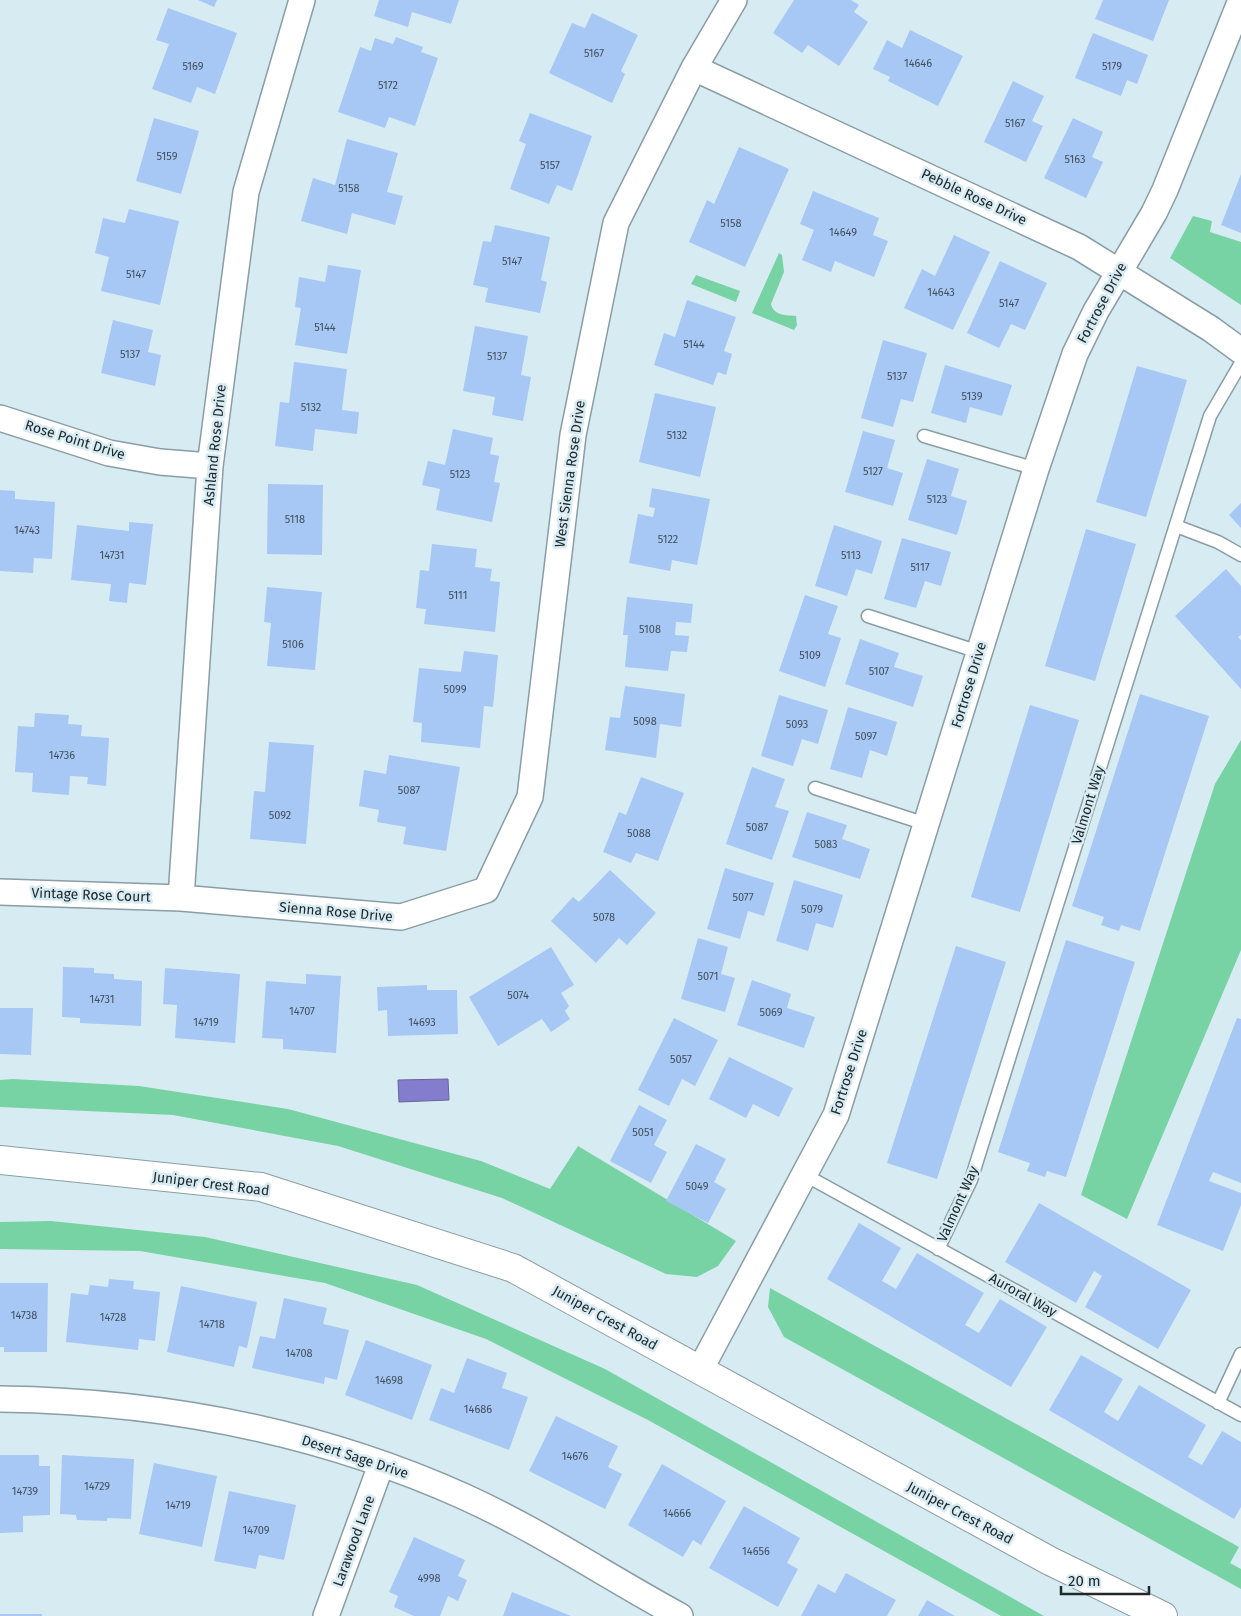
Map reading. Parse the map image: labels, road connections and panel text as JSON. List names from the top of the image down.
{
  "streets": {
    "street": [
      "Pebble Rose Drive",
      "Fortrose Drive",
      "Rose Point Drive",
      "Ashland Rose Drive",
      "West Sienna Rose Drive",
      "Vintage Rose Court",
      "Sienna Rose Drive",
      "Juniper Crest Road",
      "Desert Sage Drive",
      "Larawood Lane"
    ],
    "lane": ["Valmont Way", "Auroral Way"]
  },
  "crossings": [
    ["Pebble Rose Drive", "Fortrose Drive"],
    ["Pebble Rose Drive", "West Sienna Rose Drive"],
    ["Fortrose Drive", "Juniper Crest Road"],
    ["Fortrose Drive", "Auroral Way"],
    ["Rose Point Drive", "Ashland Rose Drive"],
    ["Ashland Rose Drive", "Vintage Rose Court"],
    ["Ashland Rose Drive", "Sienna Rose Drive"],
    ["West Sienna Rose Drive", "Sienna Rose Drive"],
    ["Valmont Way", "Auroral Way"],
    ["Vintage Rose Court", "Sienna Rose Drive"],
    ["Desert Sage Drive", "Larawood Lane"]
  ],
  "house_numbers": [
    "5167",
    "14646",
    "5169",
    "5179",
    "5172",
    "5167",
    "5159",
    "5163",
    "5157",
    "5158",
    "5158",
    "14649",
    "5147",
    "5147",
    "14643",
    "5147",
    "5144",
    "5144",
    "5137",
    "5137",
    "5137",
    "5139",
    "5132",
    "5132",
    "5127",
    "5123",
    "5123",
    "5118",
    "14743",
    "5122",
    "14731",
    "5113",
    "5117",
    "5111",
    "5108",
    "5106",
    "5109",
    "5107",
    "5099",
    "5098",
    "5093",
    "5097",
    "14736",
    "5087",
    "5092",
    "5087",
    "5088",
    "5083",
    "5077",
    "5079",
    "5078",
    "5071",
    "5074",
    "14731",
    "14707",
    "5069",
    "14719",
    "14693",
    "5057",
    "5051",
    "5049",
    "14738",
    "14728",
    "14718",
    "14708",
    "14698",
    "14686",
    "14676",
    "14729",
    "14739",
    "14719",
    "14666",
    "14709",
    "14656",
    "4998"
  ],
  "scale_bar": "20 m"
}
